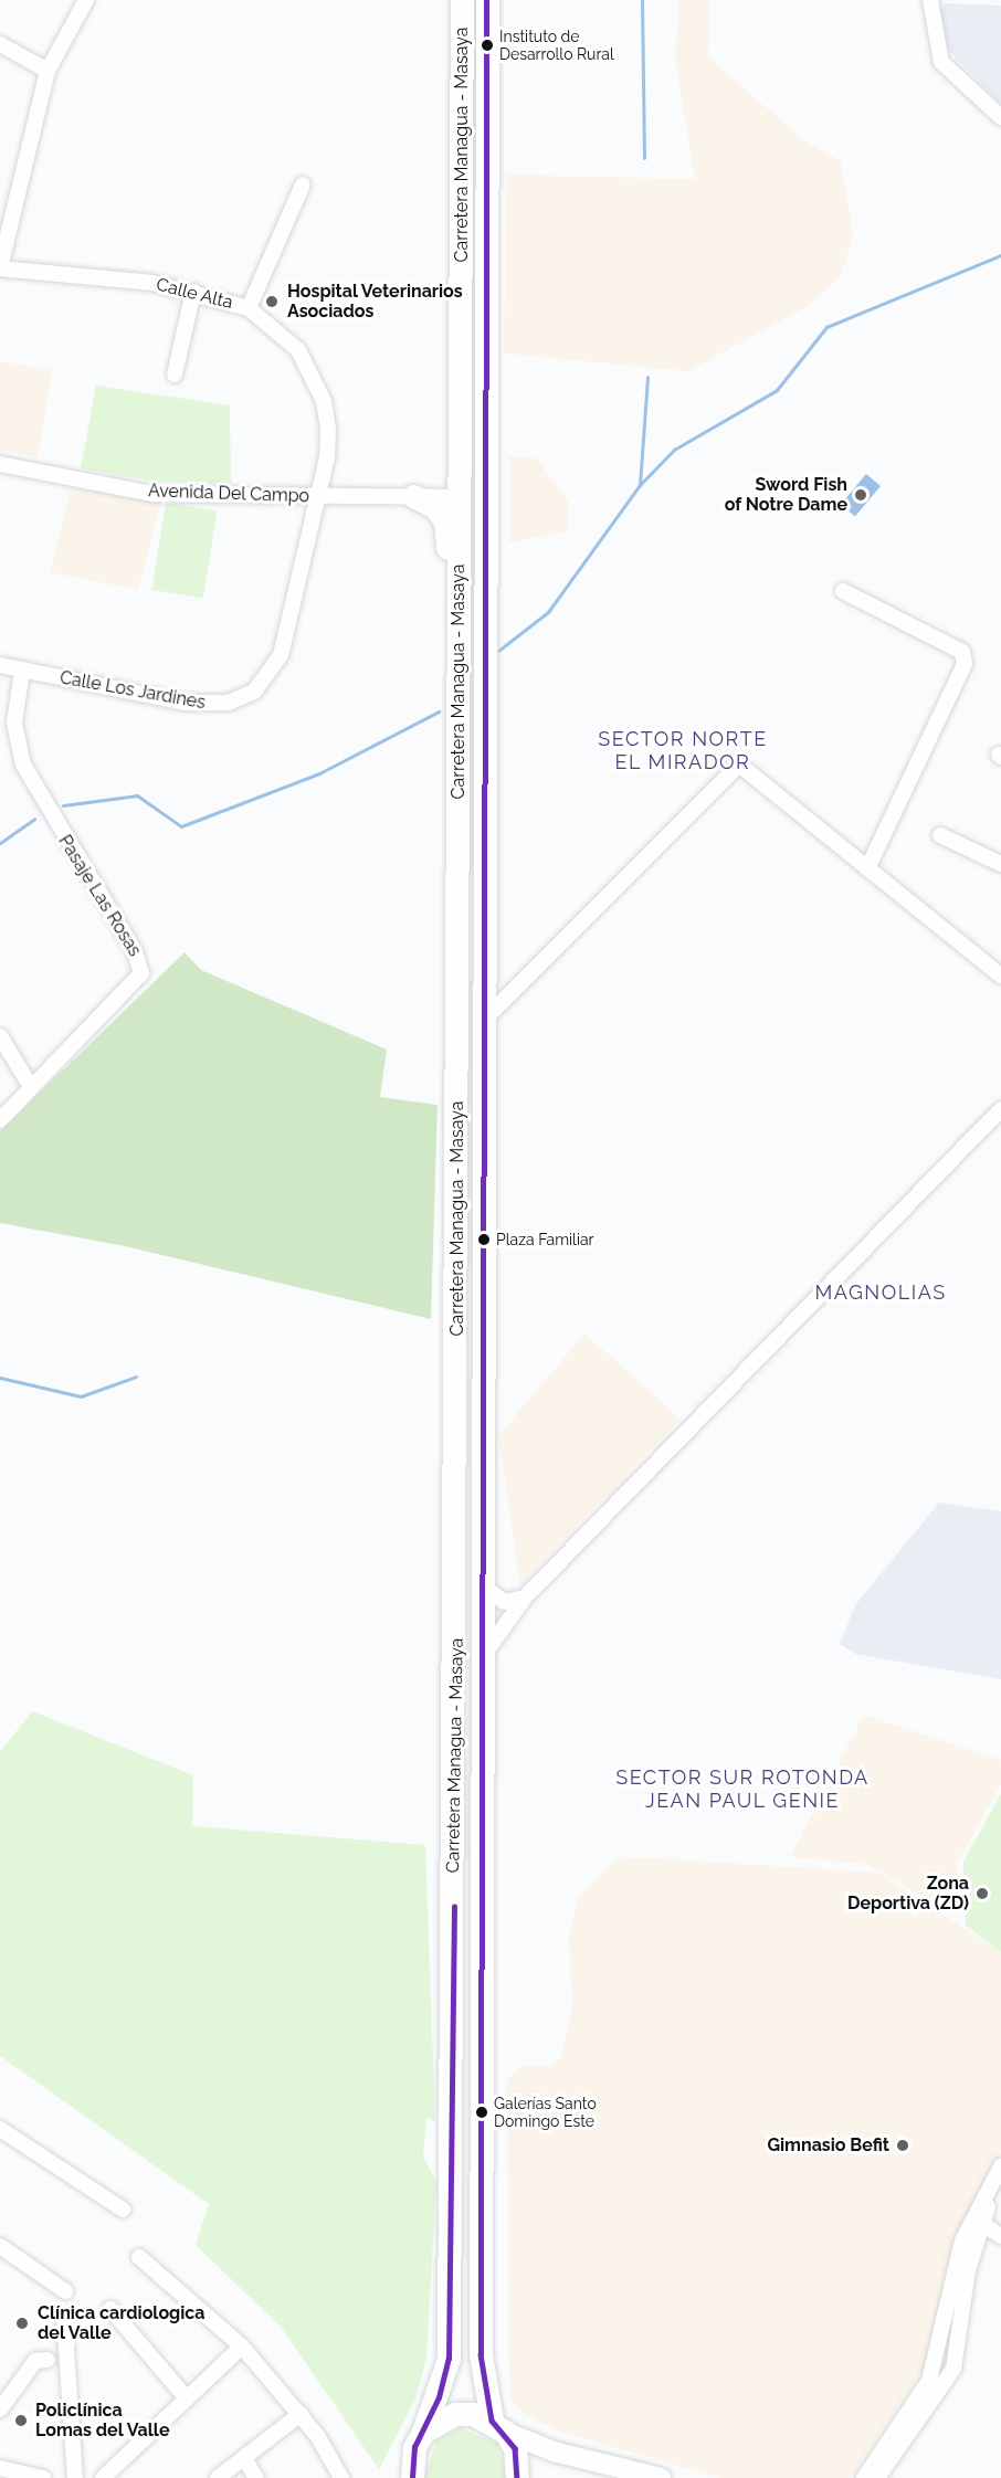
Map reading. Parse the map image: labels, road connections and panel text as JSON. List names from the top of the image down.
{
  "streets": {
    "highway": ["Carretera Managua - Masaya"],
    "street": [
      "Calle Alta",
      "Avenida Del Campo",
      "Calle Los Jardines",
      "Pasaje Las Rosas"
    ]
  },
  "crossings": [
    ["Carretera Managua - Masaya", "Avenida Del Campo"],
    ["Calle Alta", "Avenida Del Campo"],
    ["Calle Alta", "Calle Los Jardines"],
    ["Avenida Del Campo", "Calle Los Jardines"],
    ["Calle Los Jardines", "Pasaje Las Rosas"]
  ],
  "districts": ["SECTOR NORTE EL MIRADOR", "MAGNOLIAS", "SECTOR SUR ROTONDA JEAN PAUL GENIE"],
  "places": [
    "Instituto de Desarrollo Rural",
    "Hospital Veterinarios Asociados",
    "Sword Fish of Notre Dame",
    "Plaza Familiar",
    "Zona Deportiva (ZD)",
    "Galerías Santo Domingo Este",
    "Gimnasio Befit",
    "Clínica cardiologica del Valle",
    "Policlínica Lomas del Valle"
  ]
}
